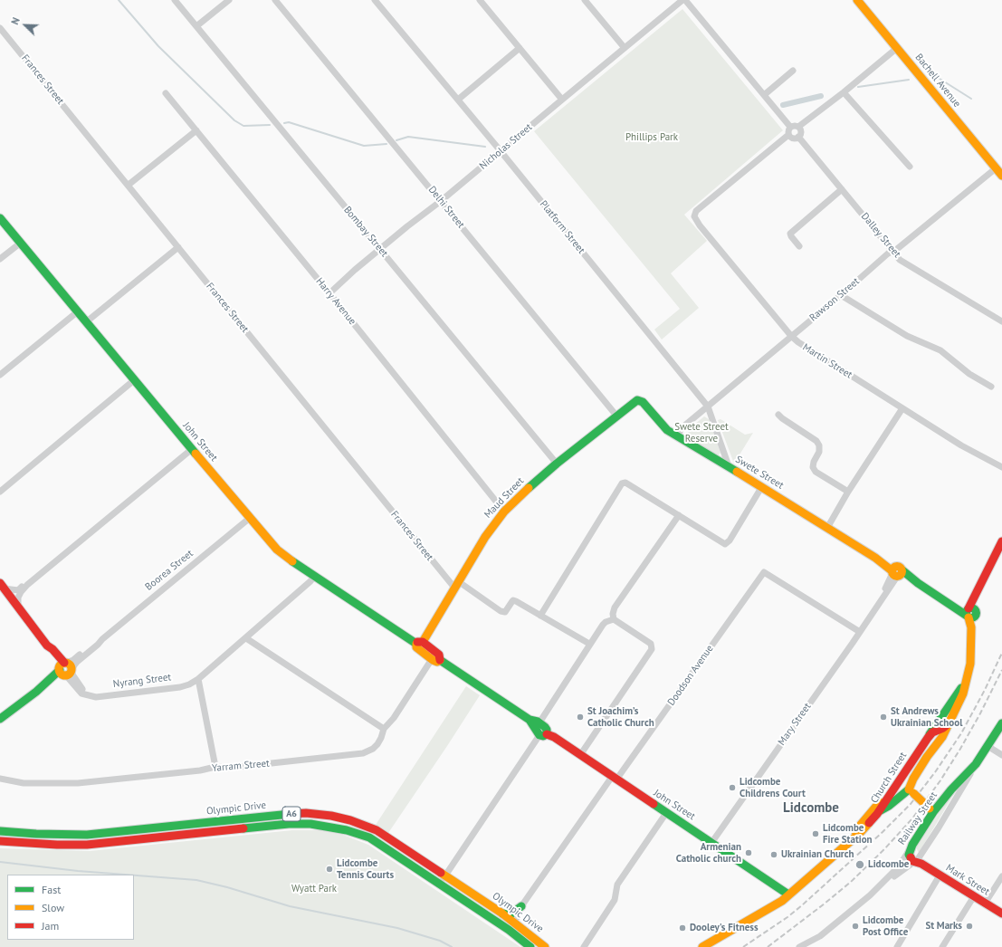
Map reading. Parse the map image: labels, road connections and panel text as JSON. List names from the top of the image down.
{
  "streets": {
    "main road": [
      "Bachell Avenue",
      "John Street",
      "Swete Street",
      "Maud Street",
      "Boorea Street",
      "Nyrang Street",
      "Church Street",
      "Olympic Drive",
      "A6",
      "Railway Street",
      "Mark Street"
    ],
    "street": [
      "Frances Street",
      "Nicholas Street",
      "Delhi Street",
      "Platform Street",
      "Bombay Street",
      "Dalley Street",
      "Rawson Street",
      "Harry Avenue",
      "Martin Street",
      "Doodson Avenue",
      "Mary Street",
      "Yarram Street"
    ]
  },
  "crossings": [
    ["Frances Street", "Maud Street"],
    ["Bachell Avenue", "Rawson Street"],
    ["Nicholas Street", "Delhi Street"],
    ["Nicholas Street", "Platform Street"],
    ["Nicholas Street", "Bombay Street"],
    ["Nicholas Street", "Harry Avenue"],
    ["Delhi Street", "Maud Street"],
    ["Platform Street", "Rawson Street"],
    ["Platform Street", "Swete Street"],
    ["Bombay Street", "Maud Street"],
    ["Dalley Street", "Rawson Street"],
    ["Dalley Street", "Martin Street"],
    ["Rawson Street", "Martin Street"],
    ["Rawson Street", "Swete Street"],
    ["Harry Avenue", "Maud Street"],
    ["John Street", "Maud Street"],
    ["John Street", "Boorea Street"],
    ["John Street", "Doodson Avenue"],
    ["John Street", "Nyrang Street"],
    ["John Street", "Mary Street"],
    ["Swete Street", "Maud Street"],
    ["Swete Street", "Mary Street"],
    ["Swete Street", "Church Street"],
    ["Boorea Street", "Nyrang Street"],
    ["Doodson Avenue", "Mary Street"],
    ["Railway Street", "Mark Street"]
  ],
  "districts": ["Lidcombe"],
  "parks": ["Phillips Park", "Swete Street Reserve", "Wyatt Park"],
  "places": [
    "St Joachim’s Catholic Church",
    "St Andrews Ukrainian School",
    "Lidcombe Childrens Court",
    "Lidcombe Fire Station",
    "Armenian Catholic church",
    "Ukrainian Church",
    "Lidcombe",
    "Lidcombe Tennis Courts",
    "Lidcombe Post Office",
    "St Marks",
    "Dooley's Fitness"
  ],
  "legend": ["Fast", "Slow", "Jam"],
  "north": "top left"
}
